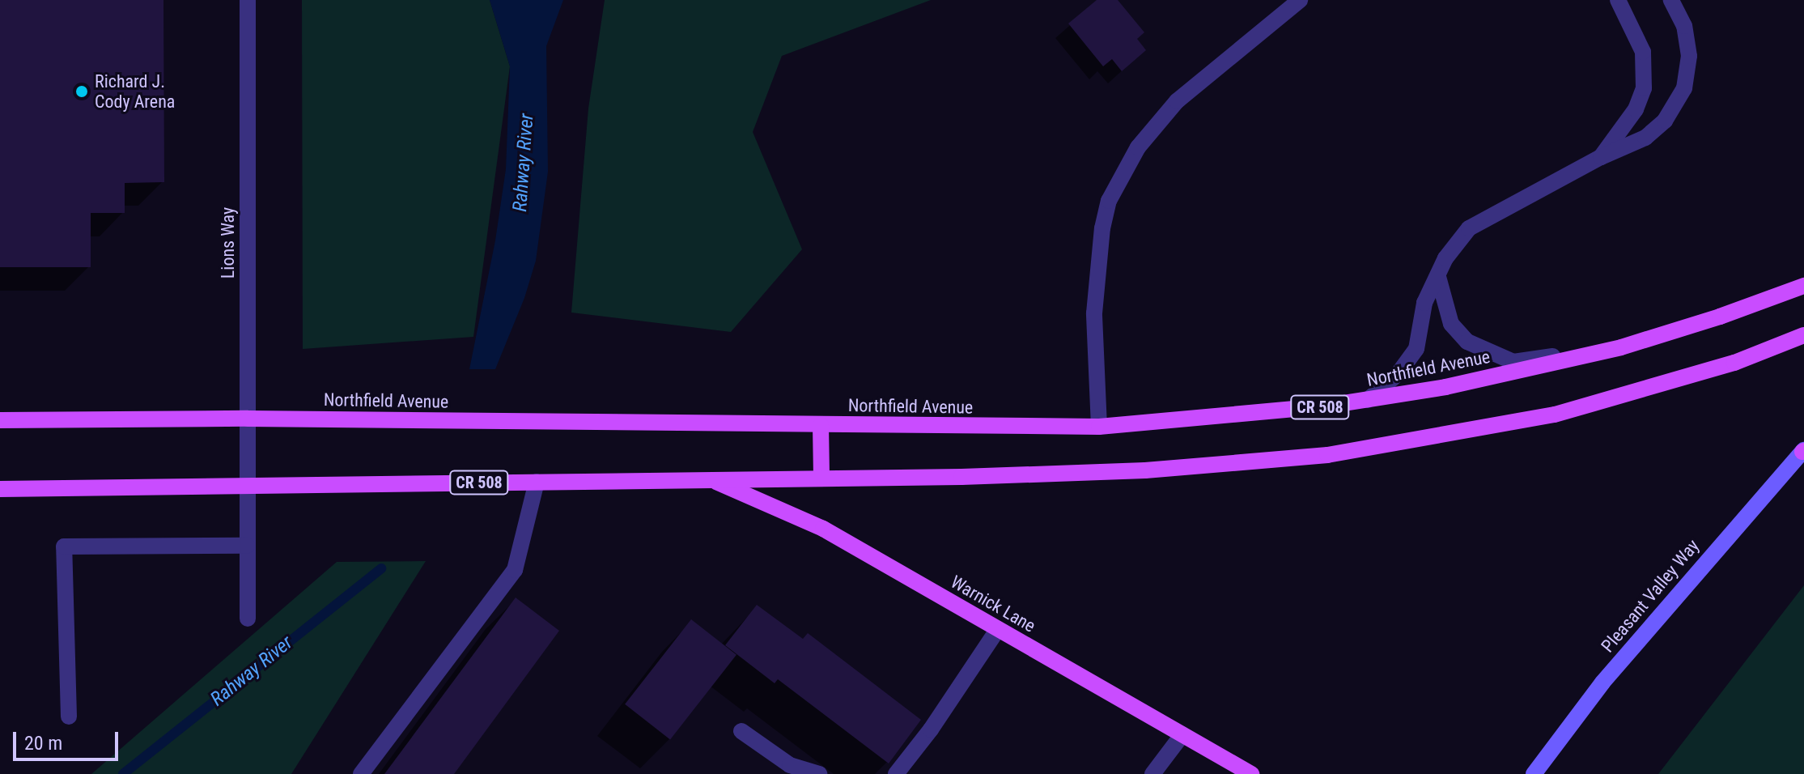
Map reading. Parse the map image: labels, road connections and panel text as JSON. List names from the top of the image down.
{
  "streets": {
    "main road": [
      "Northfield Avenue",
      "CR 508",
      "Pleasant Valley Way",
      "Warnick Lane"
    ],
    "street": ["Lions Way"]
  },
  "crossings": [
    ["Lions Way", "Northfield Avenue"],
    ["Lions Way", "CR 508"],
    ["CR 508", "Warnick Lane"]
  ],
  "water": ["Rahway River"],
  "places": ["Richard J. Cody Arena"],
  "scale_bar": "20 m"
}
